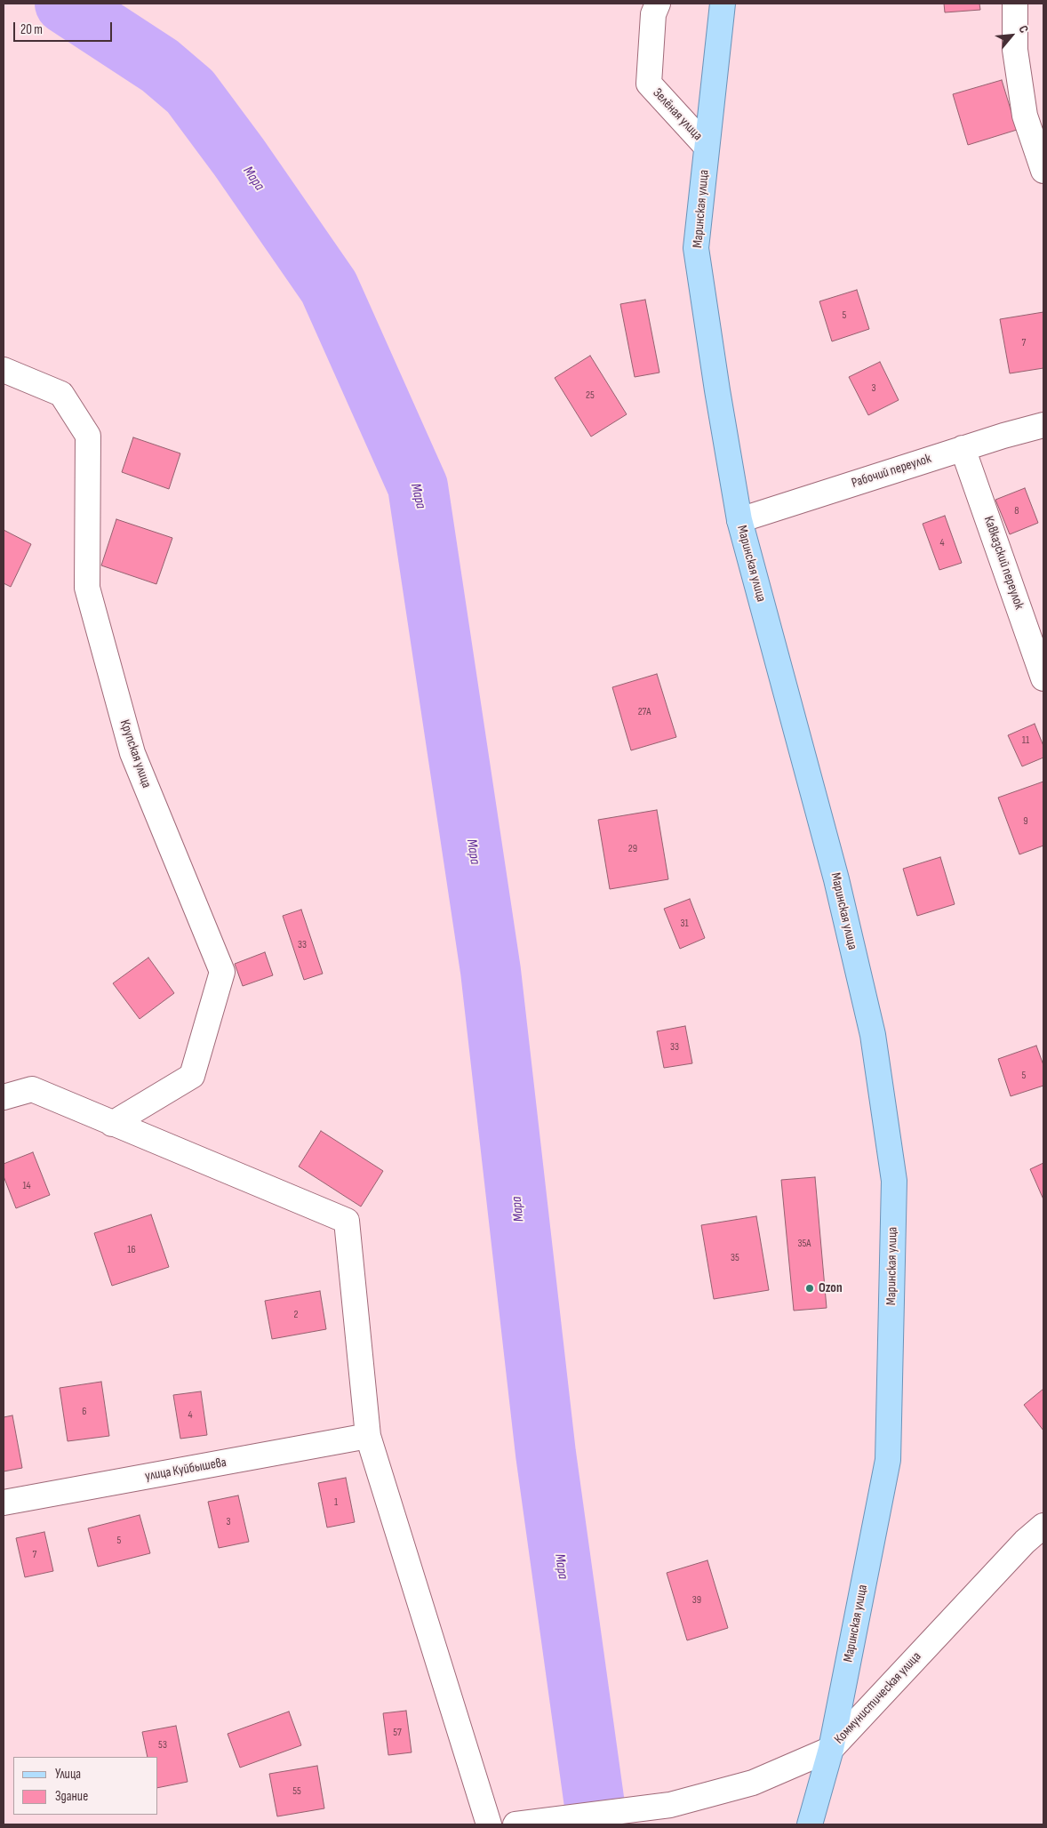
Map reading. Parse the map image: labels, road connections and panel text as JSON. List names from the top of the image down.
{
  "streets": {
    "main road": ["Маринская улица"],
    "street": [
      "Зелёная улица",
      "Рабочий переулок",
      "Кавказский переулок",
      "Крупская улица",
      "улица Куйбышева",
      "Коммунистическая улица"
    ]
  },
  "crossings": [
    ["Зелёная улица", "Маринская улица"],
    ["Маринская улица", "Рабочий переулок"],
    ["Маринская улица", "Коммунистическая улица"],
    ["Рабочий переулок", "Кавказский переулок"]
  ],
  "water": ["Мара"],
  "places": ["Ozon"],
  "house_numbers": [
    "5",
    "7",
    "3",
    "25",
    "8",
    "4",
    "27А",
    "11",
    "9",
    "29",
    "31",
    "33",
    "33",
    "5",
    "14",
    "35А",
    "16",
    "35",
    "2",
    "6",
    "4",
    "1",
    "3",
    "5",
    "7",
    "39",
    "57",
    "53",
    "55"
  ],
  "legend": ["Улица", "Здание"],
  "scale_bar": "20 m",
  "north": "top right"
}
